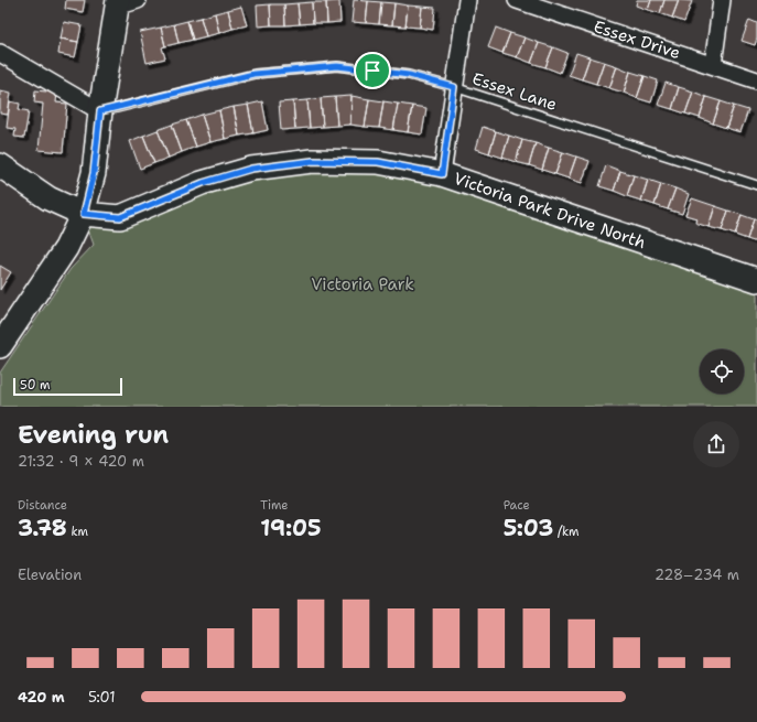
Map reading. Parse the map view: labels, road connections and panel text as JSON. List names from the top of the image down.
{
  "streets": {
    "street": ["Essex Drive", "Victoria Park Drive North"],
    "lane": ["Essex Lane"]
  },
  "parks": ["Victoria Park"],
  "scale_bar": "50 m",
  "page": {
    "scale": "50 m",
    "heading": ["Evening run", "21:32 · 9 × 420 m"],
    "stats": [
      ["Distance", "3.78 km"],
      ["Time", "19:05"],
      ["Pace", "5:03 /km"]
    ],
    "chart": ["Elevation", "228–234 m"],
    "list": [
      {
        "name": "420 m",
        "note": "5:01"
      }
    ]
  }
}
